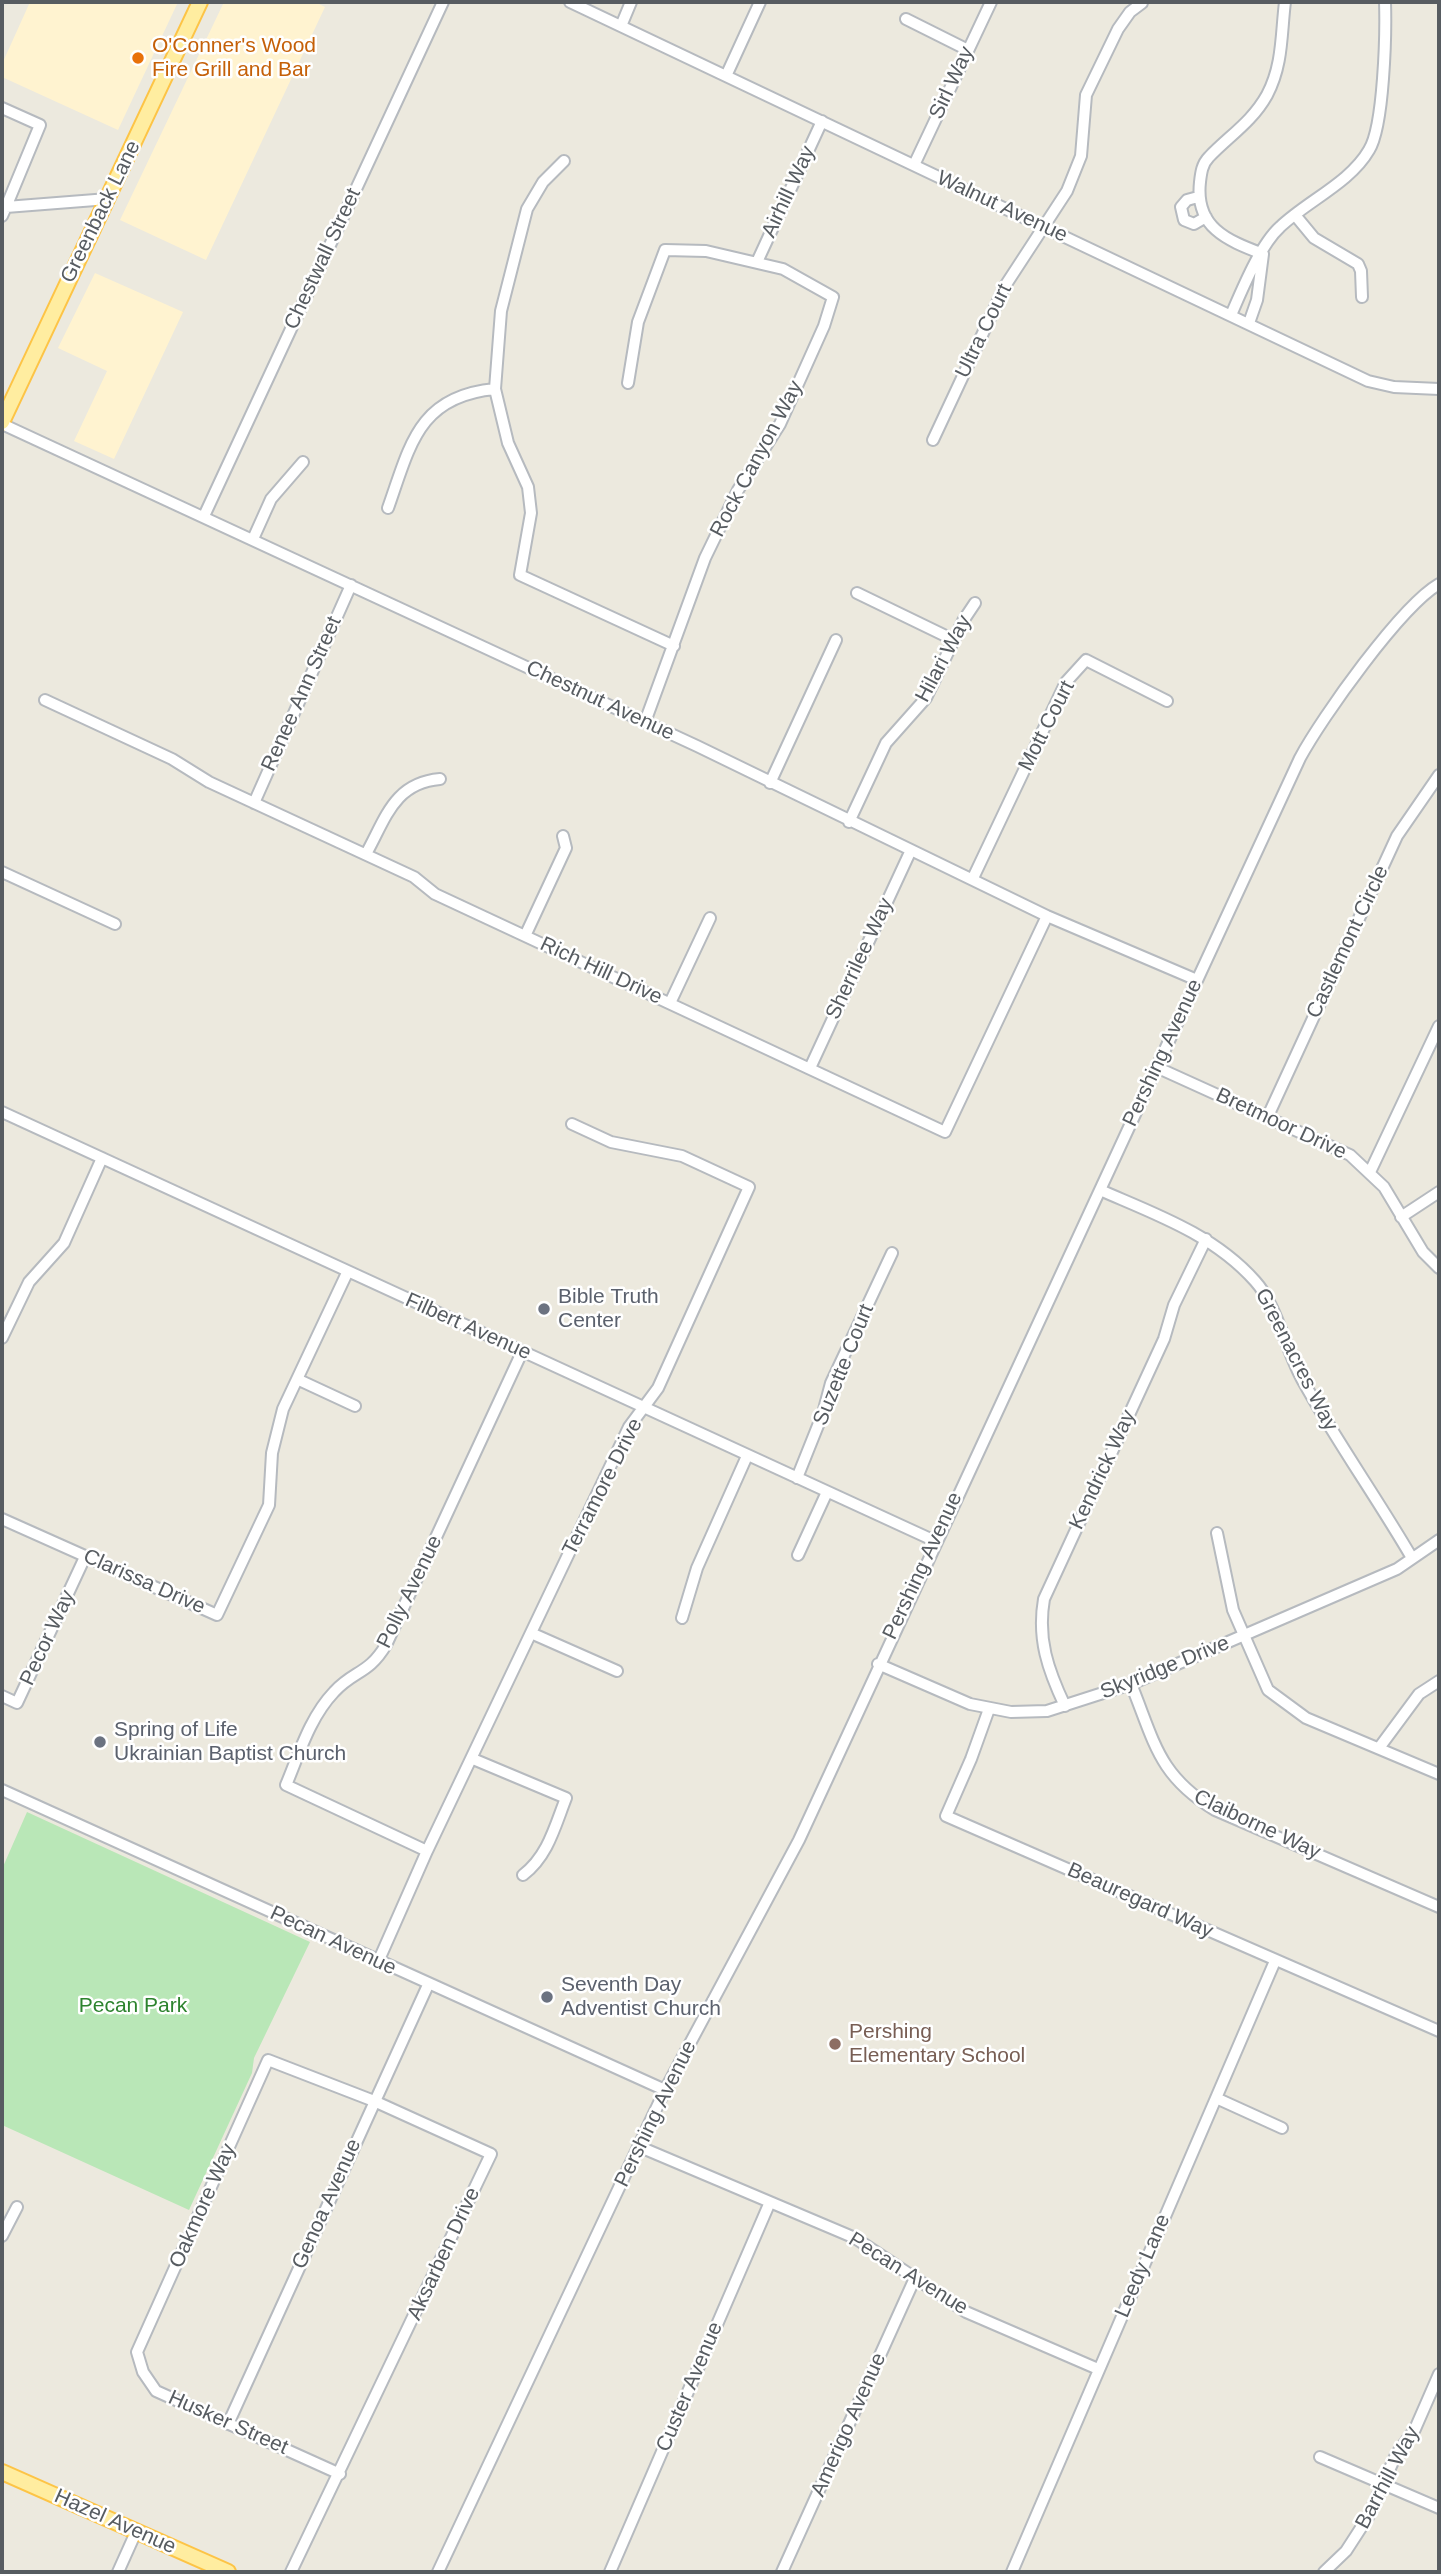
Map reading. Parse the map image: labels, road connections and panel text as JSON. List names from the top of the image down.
{
  "streets": {
    "main road": ["Greenback Lane", "Hazel Avenue"],
    "street": [
      "Sirl Way",
      "Airhill Way",
      "Walnut Avenue",
      "Chestwall Street",
      "Ultra Court",
      "Rock Canyon Way",
      "Hilari Way",
      "Renee Ann Street",
      "Chestnut Avenue",
      "Mott Court",
      "Castlemont Circle",
      "Sherrilee Way",
      "Rich Hill Drive",
      "Pershing Avenue",
      "Bretmoor Drive",
      "Filbert Avenue",
      "Greenacres Way",
      "Suzette Court",
      "Kendrick Way",
      "Terramore Drive",
      "Clarissa Drive",
      "Polly Avenue",
      "Pecor Way",
      "Skyridge Drive",
      "Claiborne Way",
      "Beauregard Way",
      "Pecan Avenue",
      "Genoa Avenue",
      "Oakmore Way",
      "Aksarben Drive",
      "Leedy Lane",
      "Custer Avenue",
      "Husker Street",
      "Amerigo Avenue",
      "Barrhill Way"
    ]
  },
  "crossings": [
    ["Sirl Way", "Walnut Avenue"],
    ["Airhill Way", "Walnut Avenue"],
    ["Airhill Way", "Rock Canyon Way"],
    ["Walnut Avenue", "Ultra Court"],
    ["Greenback Lane", "Chestnut Avenue"],
    ["Chestwall Street", "Chestnut Avenue"],
    ["Rock Canyon Way", "Chestnut Avenue"],
    ["Hilari Way", "Chestnut Avenue"],
    ["Renee Ann Street", "Chestnut Avenue"],
    ["Renee Ann Street", "Rich Hill Drive"],
    ["Chestnut Avenue", "Mott Court"],
    ["Chestnut Avenue", "Sherrilee Way"],
    ["Chestnut Avenue", "Rich Hill Drive"],
    ["Chestnut Avenue", "Pershing Avenue"],
    ["Castlemont Circle", "Bretmoor Drive"],
    ["Sherrilee Way", "Rich Hill Drive"],
    ["Pershing Avenue", "Bretmoor Drive"],
    ["Pershing Avenue", "Filbert Avenue"],
    ["Pershing Avenue", "Greenacres Way"],
    ["Pershing Avenue", "Skyridge Drive"],
    ["Pershing Avenue", "Pecan Avenue"],
    ["Filbert Avenue", "Suzette Court"],
    ["Filbert Avenue", "Terramore Drive"],
    ["Filbert Avenue", "Clarissa Drive"],
    ["Filbert Avenue", "Polly Avenue"],
    ["Greenacres Way", "Kendrick Way"],
    ["Greenacres Way", "Skyridge Drive"],
    ["Kendrick Way", "Skyridge Drive"],
    ["Terramore Drive", "Polly Avenue"],
    ["Terramore Drive", "Pecan Avenue"],
    ["Clarissa Drive", "Pecor Way"],
    ["Skyridge Drive", "Claiborne Way"],
    ["Skyridge Drive", "Beauregard Way"],
    ["Beauregard Way", "Leedy Lane"],
    ["Pecan Avenue", "Genoa Avenue"],
    ["Pecan Avenue", "Leedy Lane"],
    ["Pecan Avenue", "Custer Avenue"],
    ["Pecan Avenue", "Amerigo Avenue"],
    ["Genoa Avenue", "Aksarben Drive"],
    ["Genoa Avenue", "Husker Street"],
    ["Oakmore Way", "Aksarben Drive"],
    ["Oakmore Way", "Husker Street"],
    ["Aksarben Drive", "Husker Street"]
  ],
  "parks": ["Pecan Park"],
  "places": [
    "O'Conner's Wood Fire Grill and Bar",
    "Bible Truth Center",
    "Spring of Life Ukrainian Baptist Church",
    "Seventh Day Adventist Church",
    "Pershing Elementary School"
  ]
}
